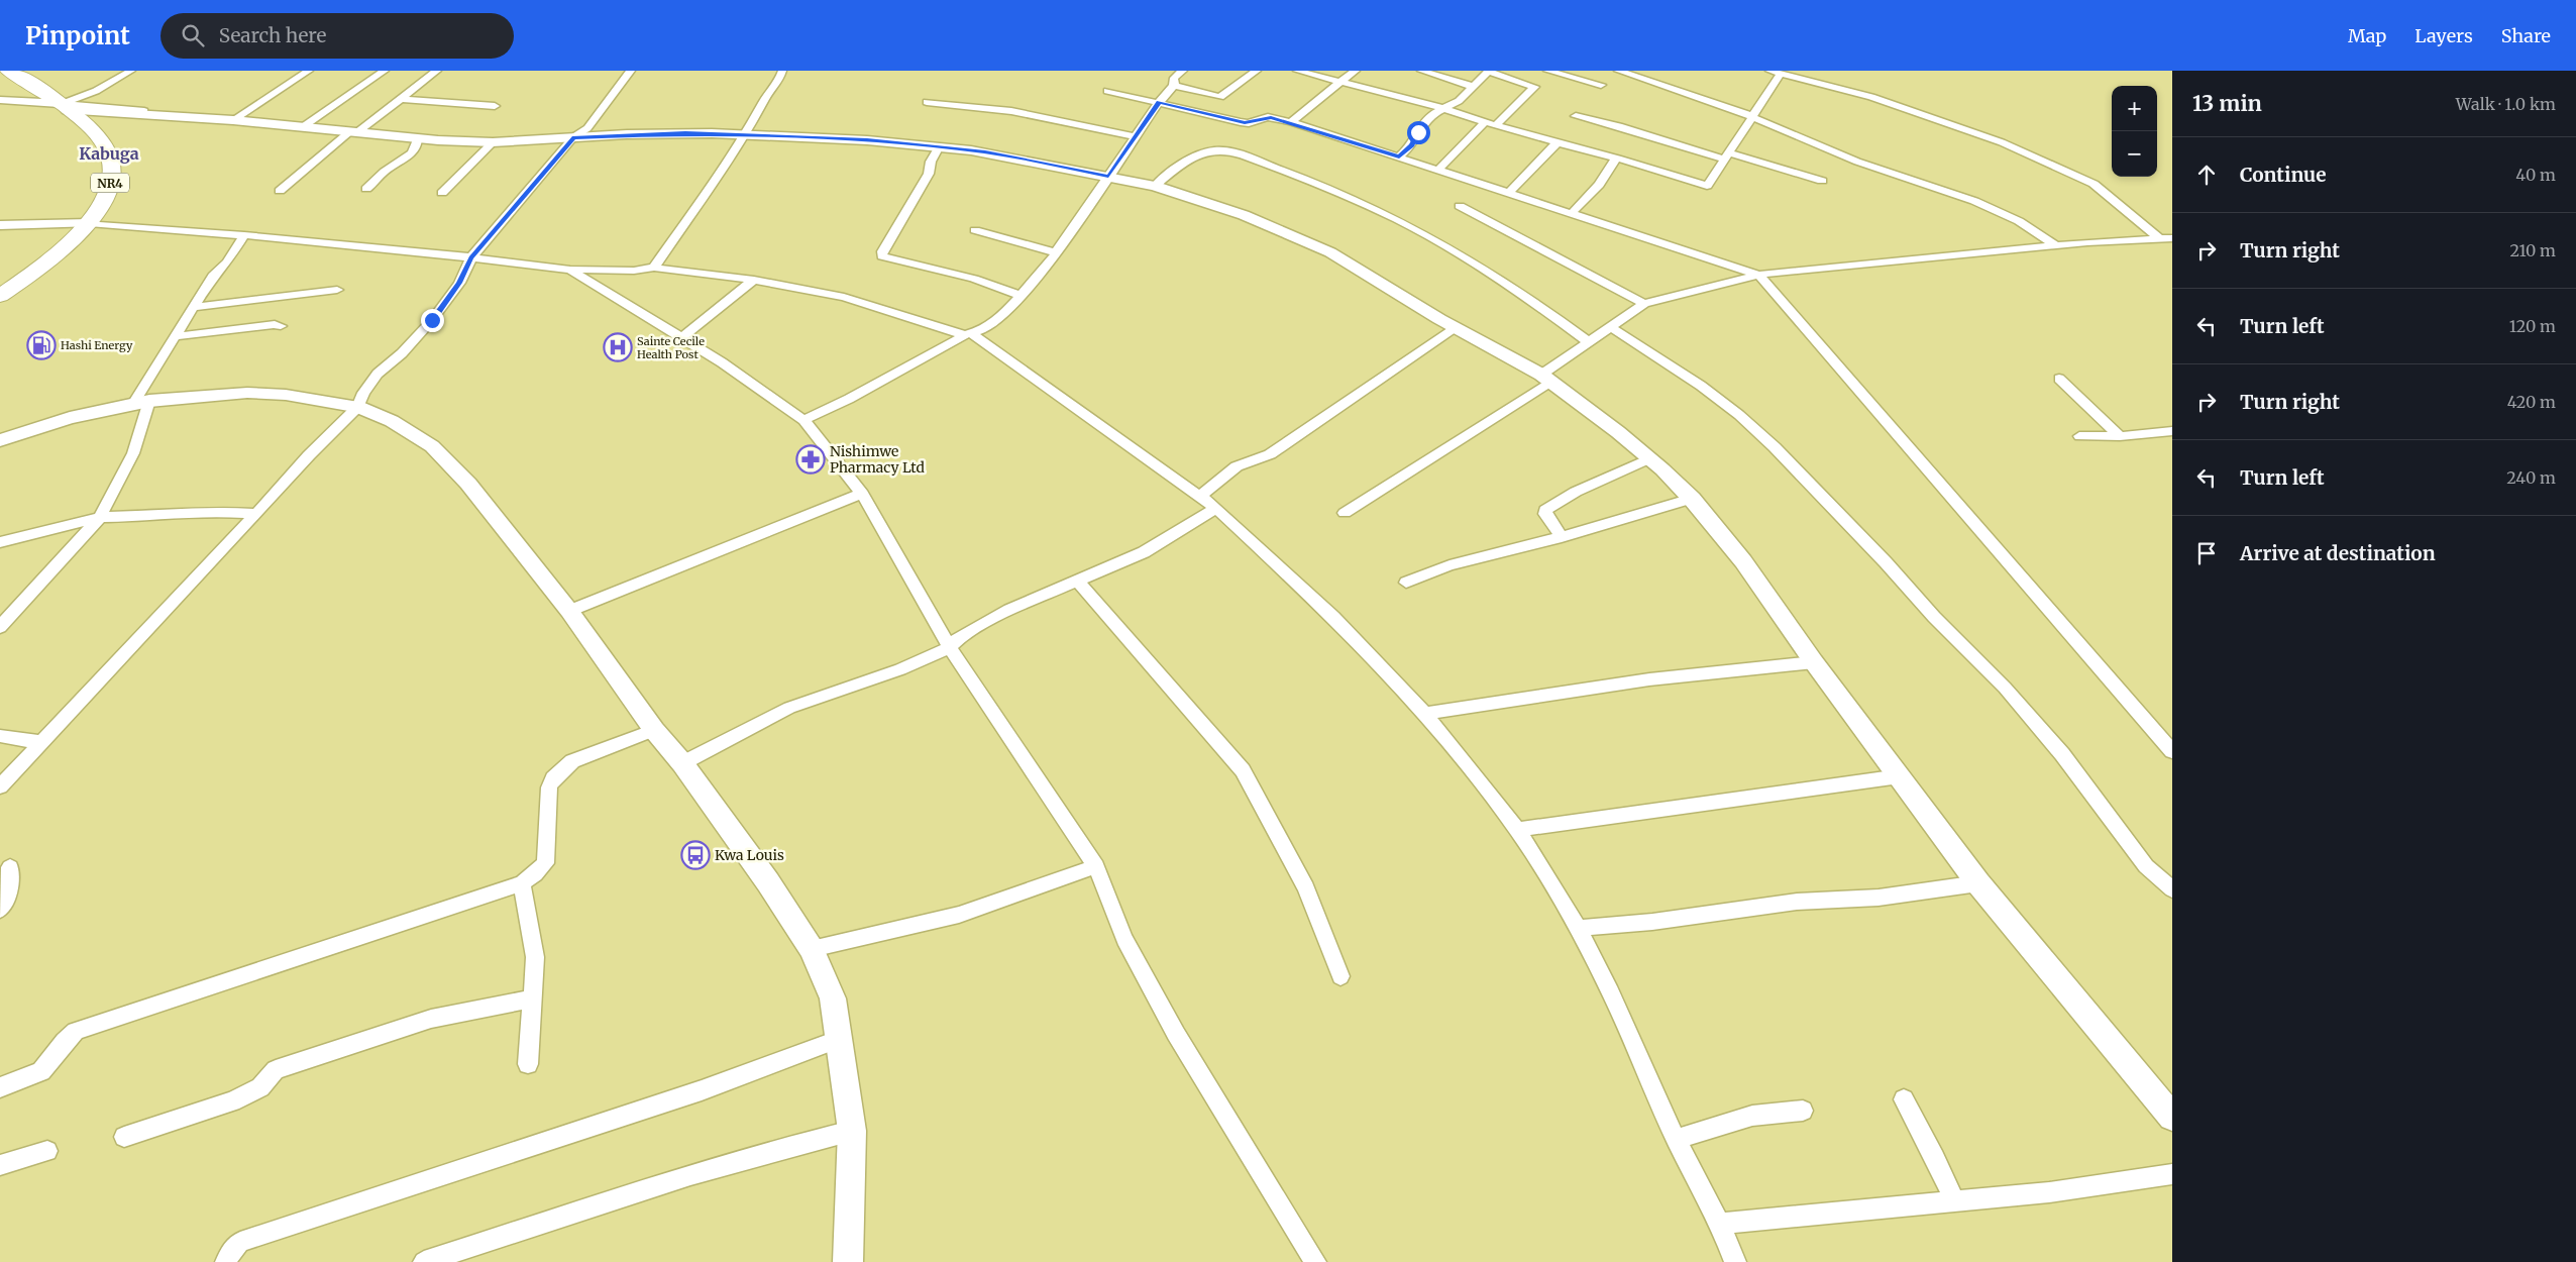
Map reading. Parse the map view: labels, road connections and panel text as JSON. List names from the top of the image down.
{
  "streets": {
    "highway": ["NR4"]
  },
  "districts": ["Kabuga"],
  "places": {
    "fuel station": ["Hashi Energy"],
    "hospital": ["Sainte Cecile Health Post"],
    "pharmacy": ["Nishimwe Pharmacy Ltd"],
    "bus stop": ["Kwa Louis"]
  },
  "page": {
    "header": "Pinpoint",
    "search": "Search here",
    "nav": ["Map", "Layers", "Share"],
    "heading": ["13 min", "Walk · 1.0 km"],
    "map_buttons": ["+", "−"],
    "list": [
      ["Continue", "40 m"],
      ["Turn right", "210 m"],
      ["Turn left", "120 m"],
      ["Turn right", "420 m"],
      ["Turn left", "240 m"],
      "Arrive at destination"
    ]
  }
}
